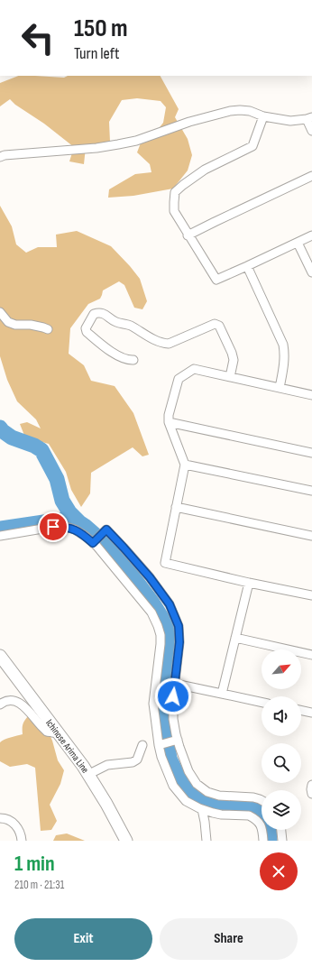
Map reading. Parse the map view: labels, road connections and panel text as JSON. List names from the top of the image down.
{
  "streets": {
    "main road": ["Ichinose Arima Line"]
  },
  "north": "top right",
  "page": {
    "turn": ["150 m", "Turn left"],
    "heading": ["1 min", "210 m · 21:31"],
    "buttons": ["Exit", "Share"]
  }
}
